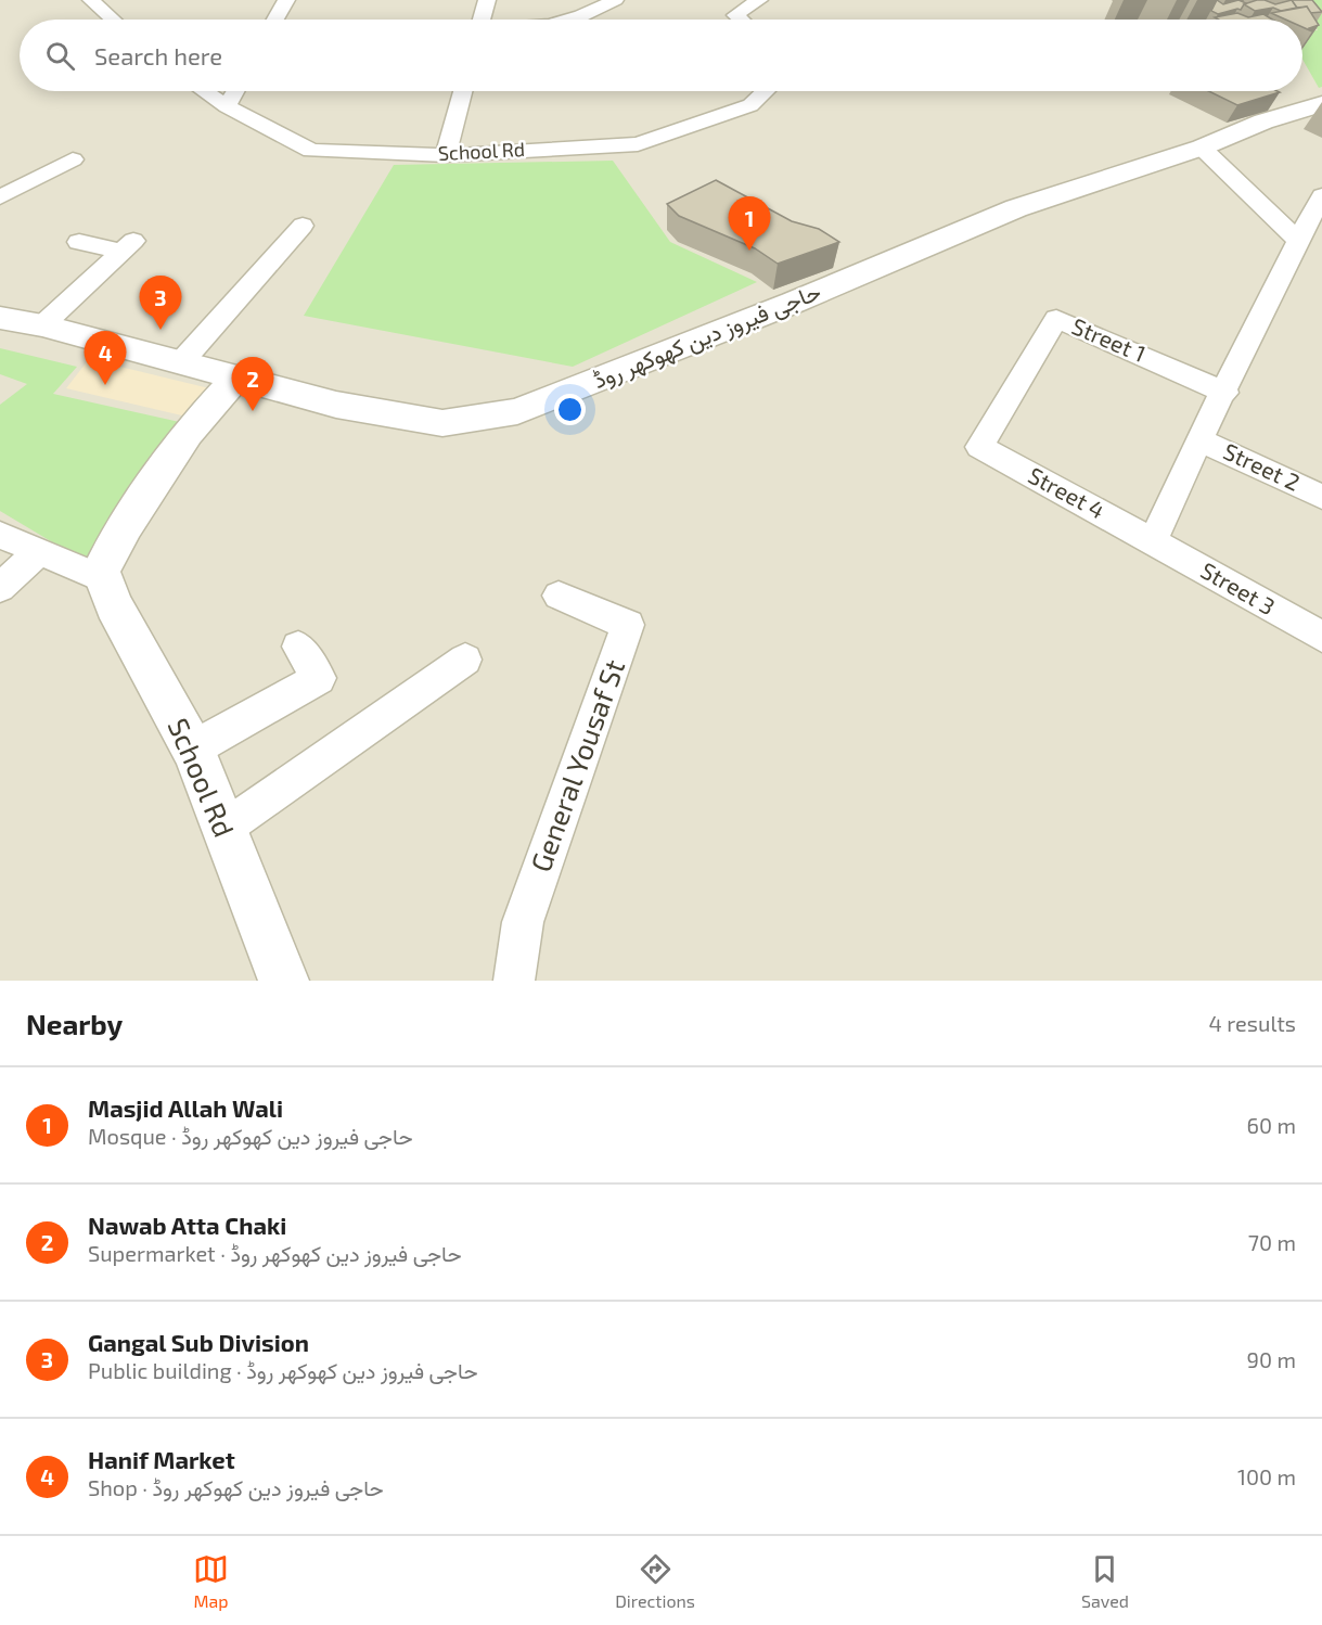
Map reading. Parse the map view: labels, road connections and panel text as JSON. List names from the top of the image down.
{
  "streets": {
    "street": [
      "School Rd",
      "حاجی فیروز دین کھوکھر روڈ",
      "Street 1",
      "Street 2",
      "Street 4",
      "Street 3",
      "General Yousaf St"
    ]
  },
  "crossings": [
    ["Street 1", "Street 4"],
    ["Street 4", "Street 3"]
  ],
  "page": {
    "search": "Search here",
    "pins": [
      "1",
      "3",
      "4",
      "2"
    ],
    "heading": ["Nearby", "4 results"],
    "list": [
      {
        "mark": "1",
        "name": "Masjid Allah Wali",
        "note": "Mosque · حاجی فیروز دین کھوکھر روڈ",
        "value": "60 m"
      },
      {
        "mark": "2",
        "name": "Nawab Atta Chaki",
        "note": "Supermarket · حاجی فیروز دین کھوکھر روڈ",
        "value": "70 m"
      },
      {
        "mark": "3",
        "name": "Gangal Sub Division",
        "note": "Public building · حاجی فیروز دین کھوکھر روڈ",
        "value": "90 m"
      },
      {
        "mark": "4",
        "name": "Hanif Market",
        "note": "Shop · حاجی فیروز دین کھوکھر روڈ",
        "value": "100 m"
      }
    ],
    "nav": ["Map", "Directions", "Saved"]
  }
}
